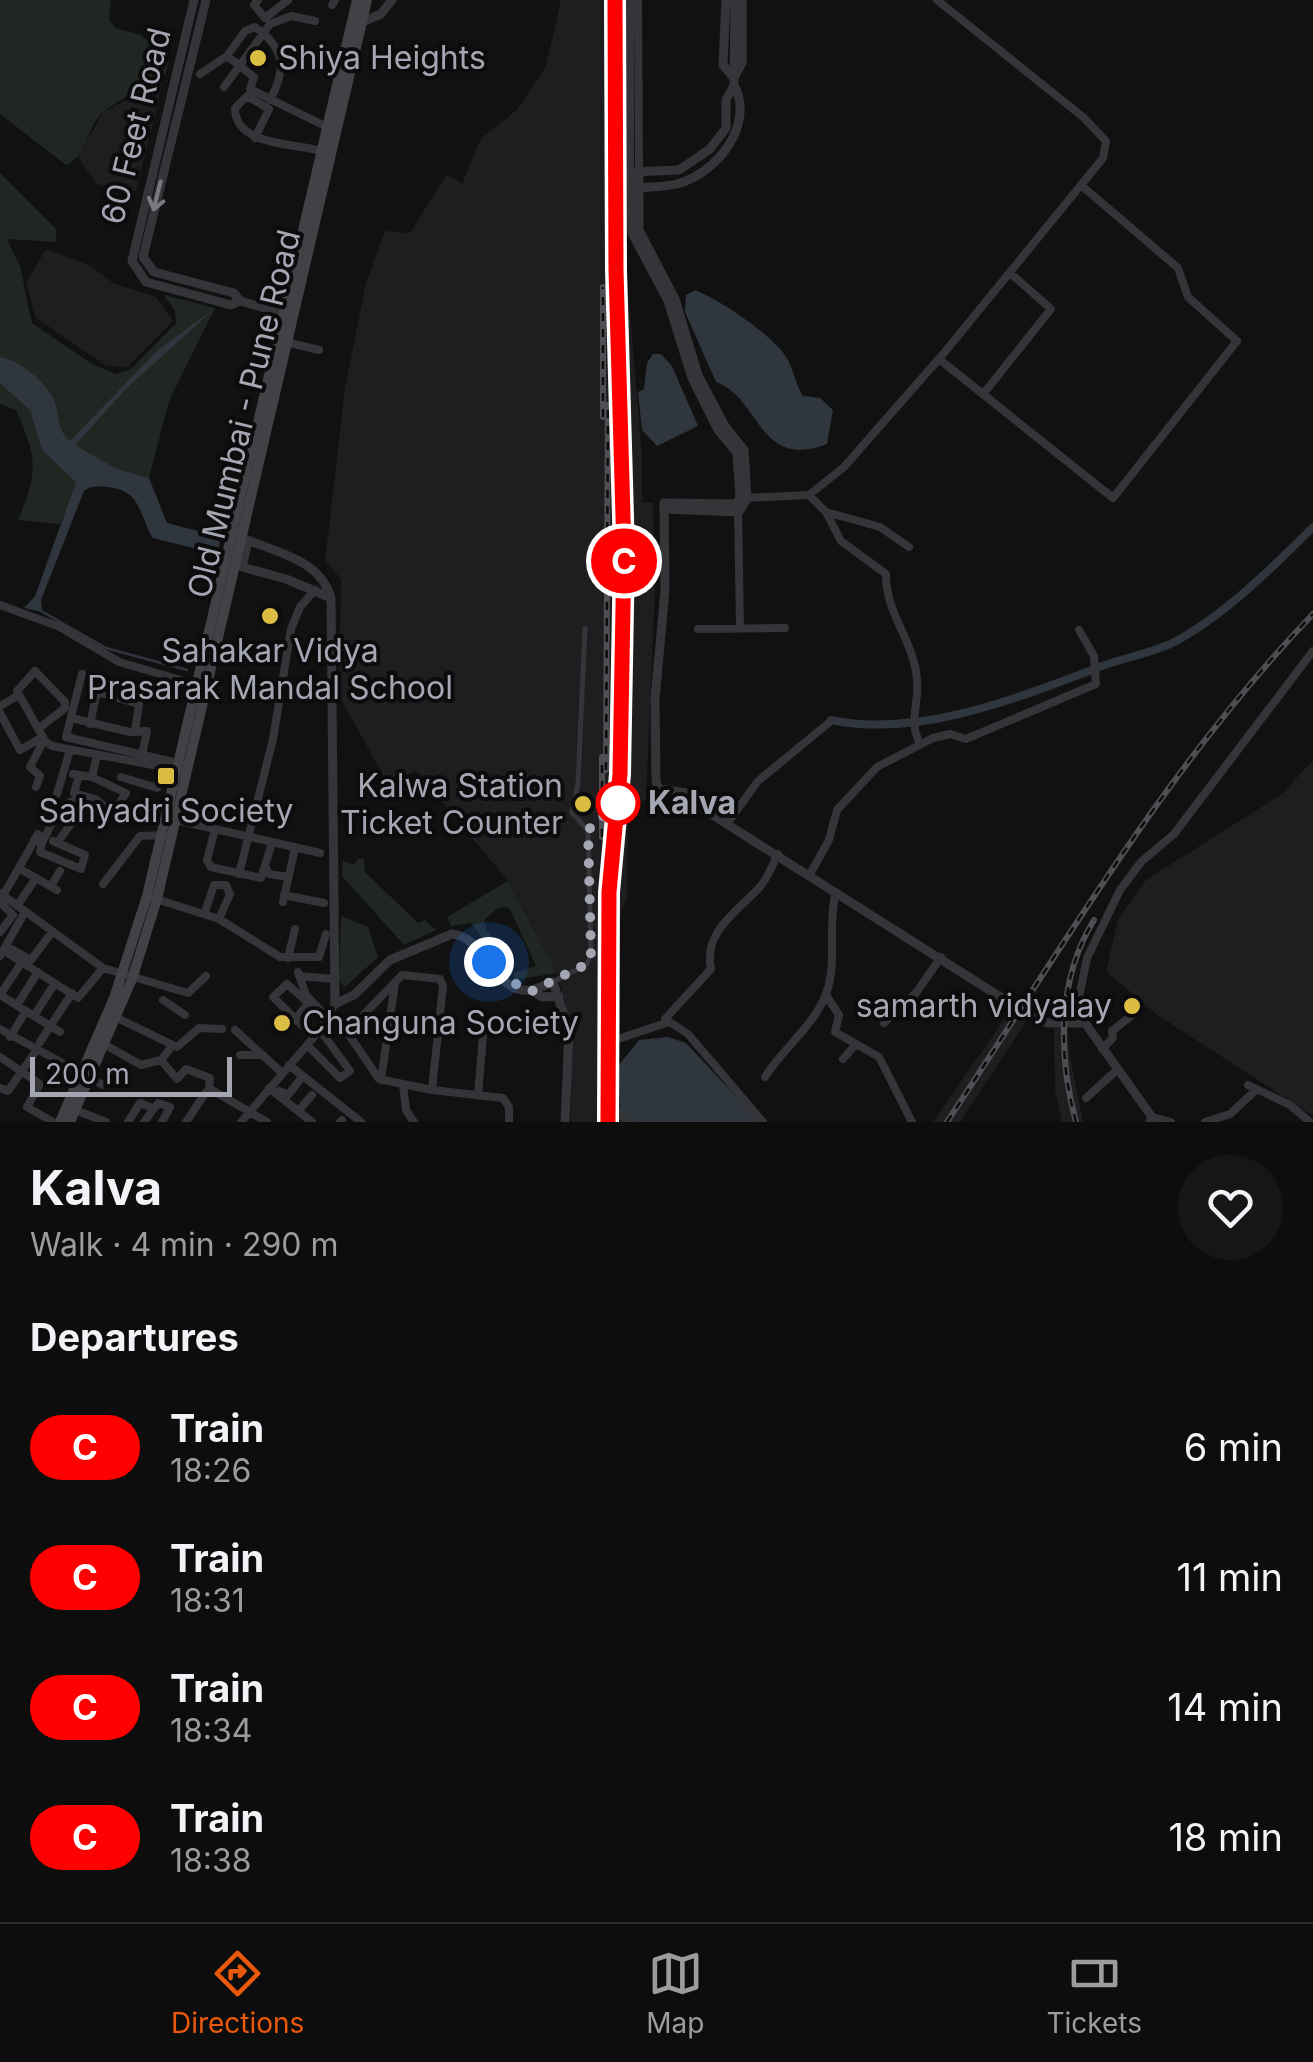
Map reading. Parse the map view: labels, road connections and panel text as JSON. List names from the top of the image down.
{
  "streets": {
    "main road": ["Old Mumbai - Pune Road"],
    "street": ["60 Feet Road"]
  },
  "crossings": [
    ["60 Feet Road", "Old Mumbai - Pune Road"]
  ],
  "places": {
    "other": [
      "Shiya Heights",
      "Sahakar Vidya Prasarak Mandal School",
      "Kalva",
      "Kalwa Station Ticket Counter",
      "samarth vidyalay",
      "Changuna Society"
    ],
    "transit": ["Sahyadri Society"]
  },
  "scale_bar": "200 m",
  "page": {
    "on_map": "C",
    "scale": "200 m",
    "heading": [
      ["Kalva", "Walk · 4 min · 290 m"],
      "Departures"
    ],
    "list": [
      {
        "mark": "C",
        "name": "Train",
        "note": "18:26",
        "value": "6 min"
      },
      {
        "mark": "C",
        "name": "Train",
        "note": "18:31",
        "value": "11 min"
      },
      {
        "mark": "C",
        "name": "Train",
        "note": "18:34",
        "value": "14 min"
      },
      {
        "mark": "C",
        "name": "Train",
        "note": "18:38",
        "value": "18 min"
      }
    ],
    "tabs": ["Directions", "Map", "Tickets"]
  }
}
